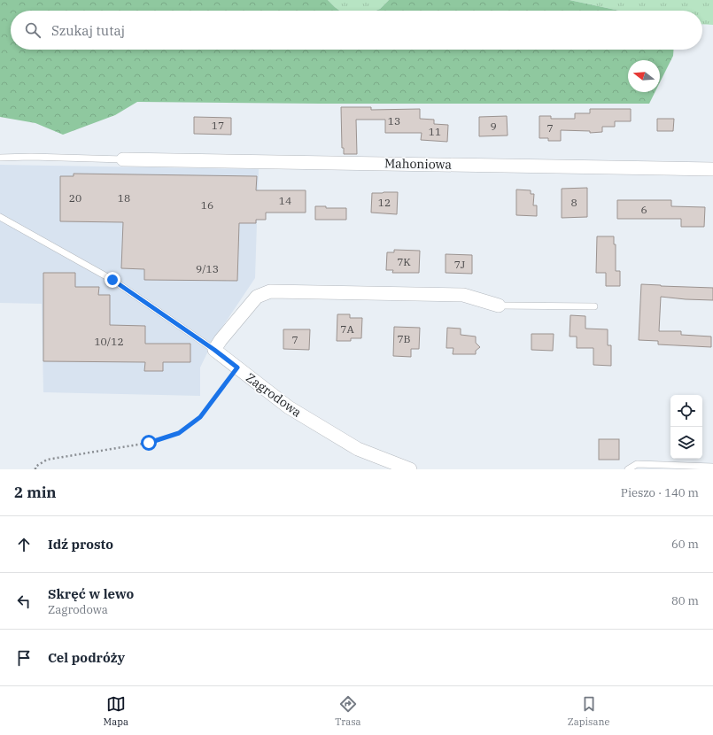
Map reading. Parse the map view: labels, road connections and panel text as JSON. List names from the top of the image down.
{
  "streets": {
    "street": ["Mahoniowa", "Zagrodowa"]
  },
  "house_numbers": [
    "13",
    "17",
    "9",
    "7",
    "11",
    "20",
    "18",
    "14",
    "12",
    "8",
    "16",
    "6",
    "7K",
    "7J",
    "9/13",
    "7A",
    "7B",
    "7",
    "10/12"
  ],
  "north": "left",
  "page": {
    "search": "Szukaj tutaj",
    "heading": ["2 min", "Pieszo · 140 m"],
    "list": [
      ["Idź prosto", "60 m"],
      ["Skręć w lewo", "Zagrodowa", "80 m"],
      "Cel podróży"
    ],
    "nav": ["Mapa", "Trasa", "Zapisane"]
  }
}
